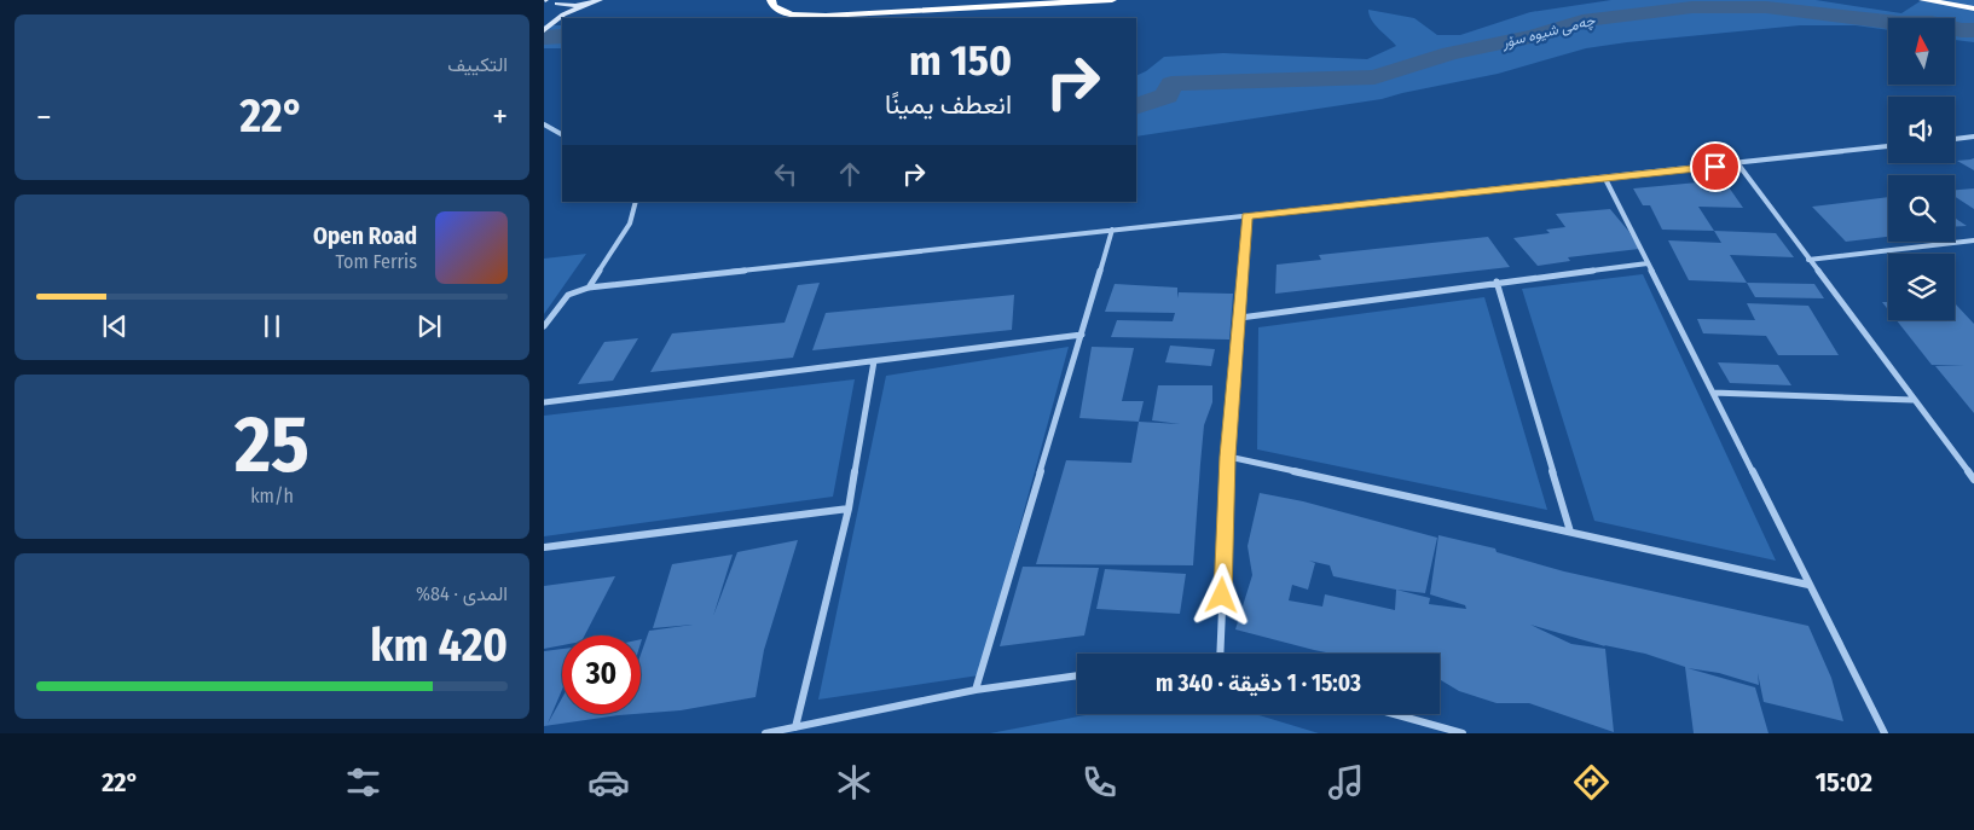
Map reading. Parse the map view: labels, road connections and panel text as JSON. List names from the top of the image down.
{
  "water": ["چەمی شیوە سۆر"],
  "north": "top",
  "page": {
    "tile": [
      "التكييف",
      ["25", "km/h"],
      ["المدى · 84%", "420 km"]
    ],
    "turn": ["150 m", "انعطف يمينًا"],
    "heat": ["−", "22°", "+"],
    "song": ["Open Road", "Tom Ferris"],
    "limit": "30",
    "trip": "15:03 · 1 دقيقة · 340 m",
    "tabs": ["15:02", "22°"]
  }
}
